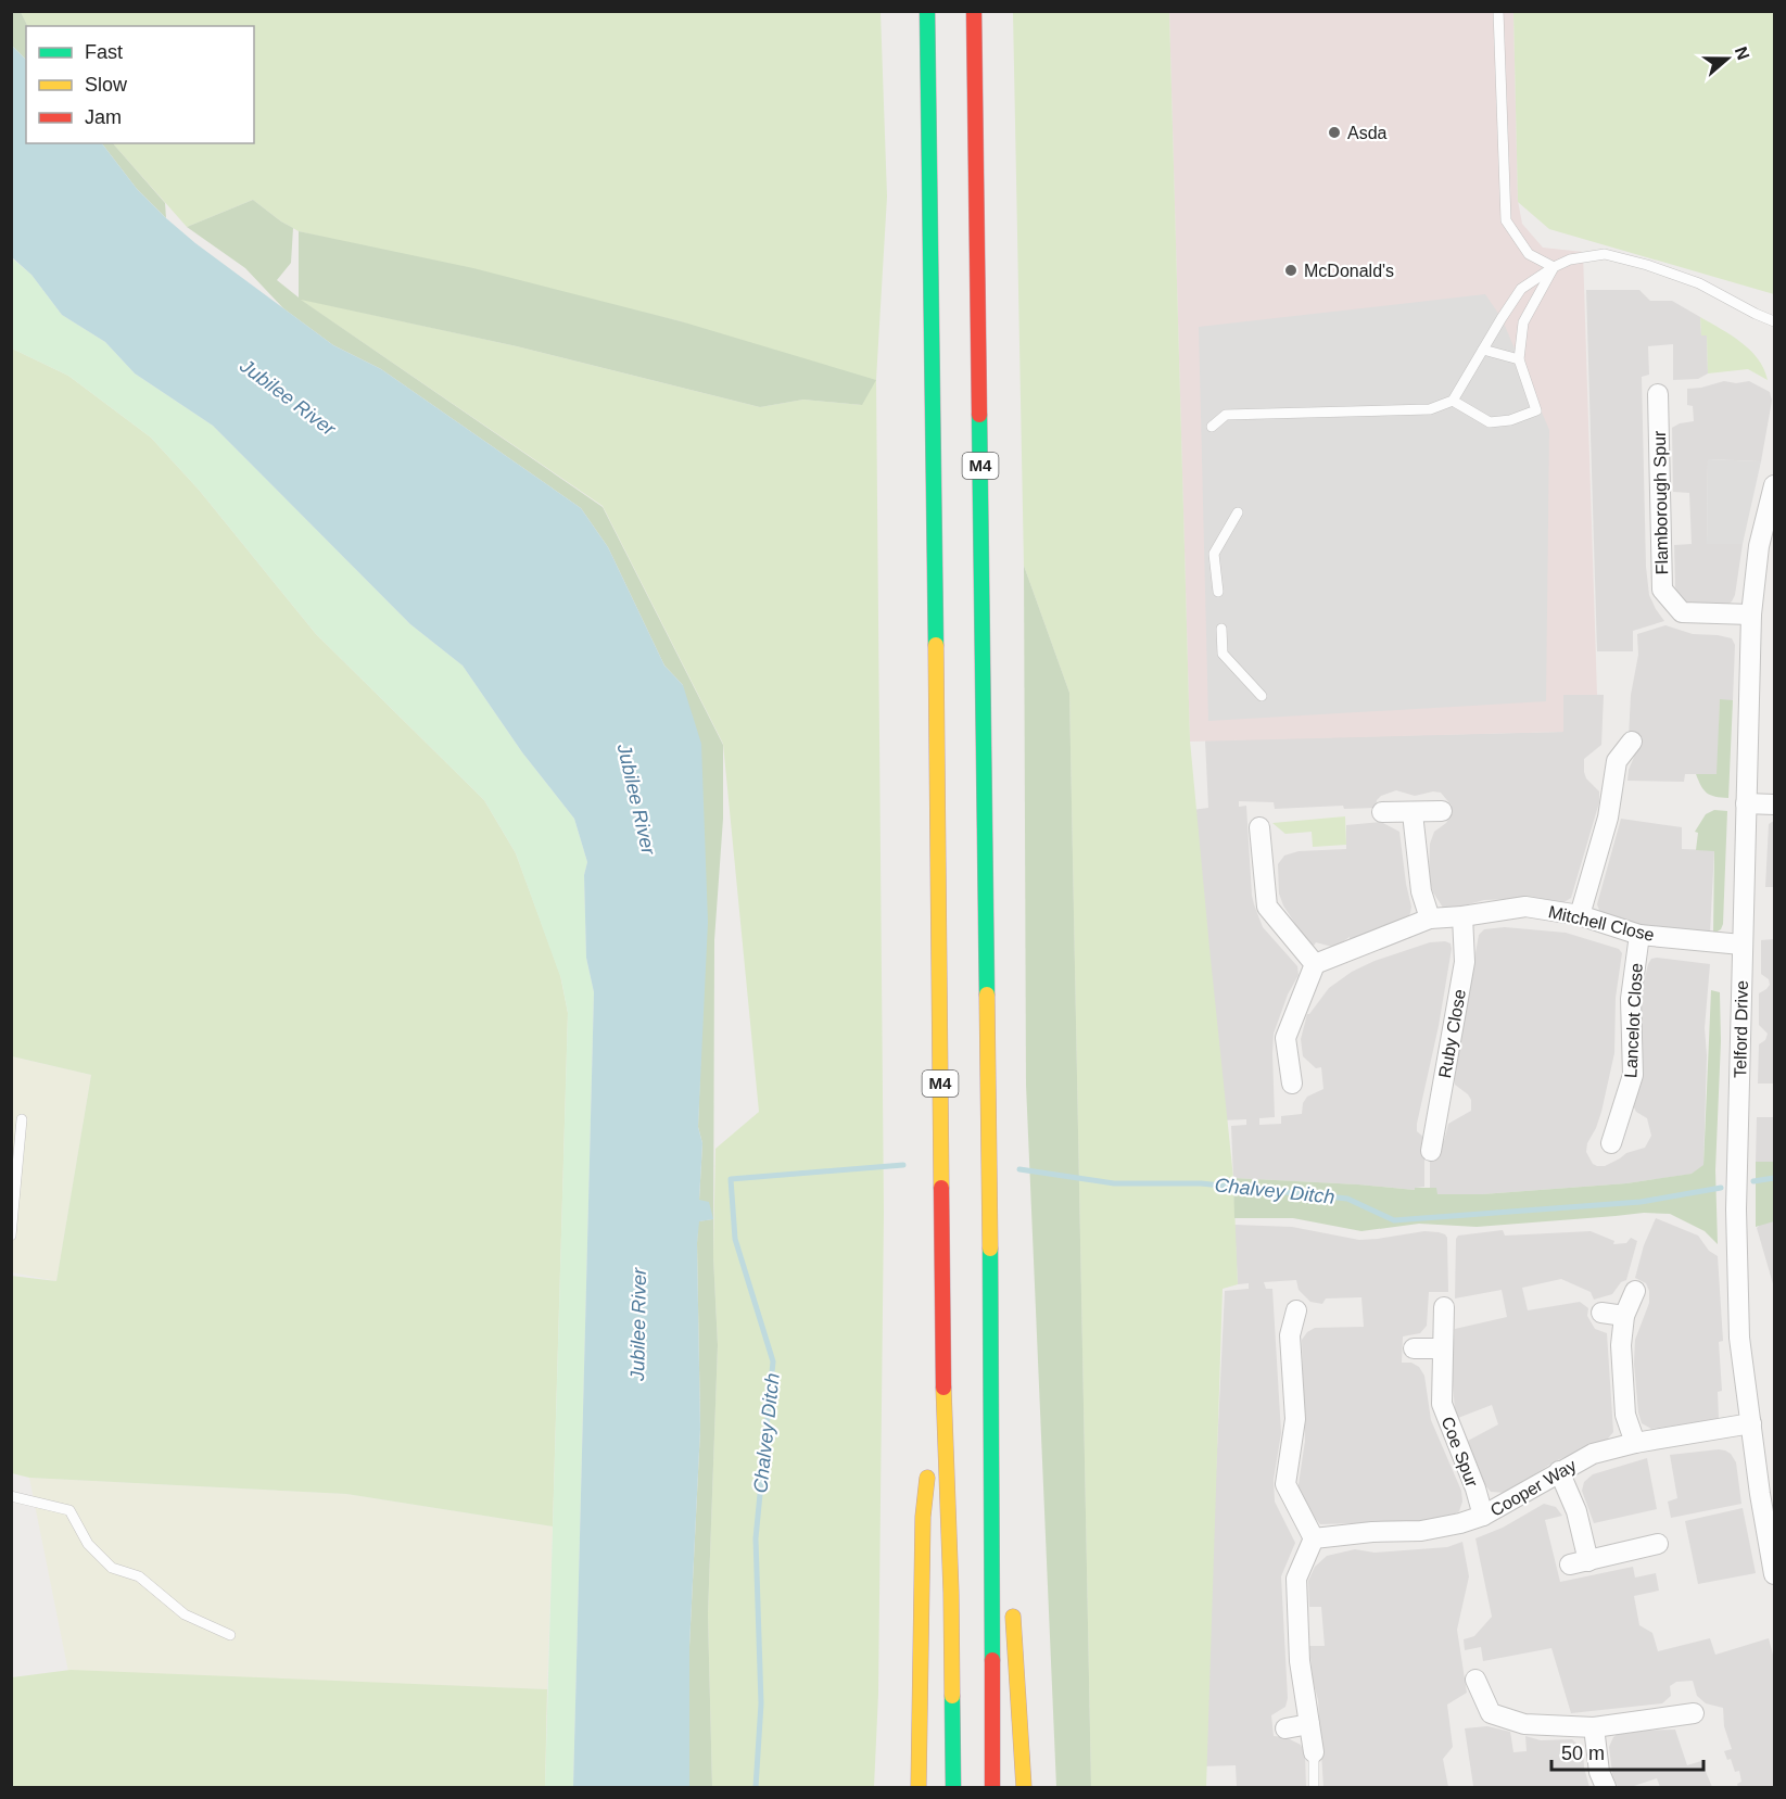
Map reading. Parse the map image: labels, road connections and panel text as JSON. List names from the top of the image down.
{
  "streets": {
    "highway": ["M4"],
    "street": [
      "Flamborough Spur",
      "Mitchell Close",
      "Lancelot Close",
      "Telford Drive",
      "Ruby Close",
      "Coe Spur",
      "Cooper Way"
    ]
  },
  "crossings": [
    ["Flamborough Spur", "Telford Drive"],
    ["Mitchell Close", "Lancelot Close"],
    ["Mitchell Close", "Telford Drive"],
    ["Mitchell Close", "Ruby Close"],
    ["Telford Drive", "Cooper Way"],
    ["Coe Spur", "Cooper Way"]
  ],
  "water": ["Jubilee River", "Chalvey Ditch"],
  "places": ["Asda", "McDonald's"],
  "legend": ["Fast", "Slow", "Jam"],
  "scale_bar": "50 m",
  "north": "right"
}
